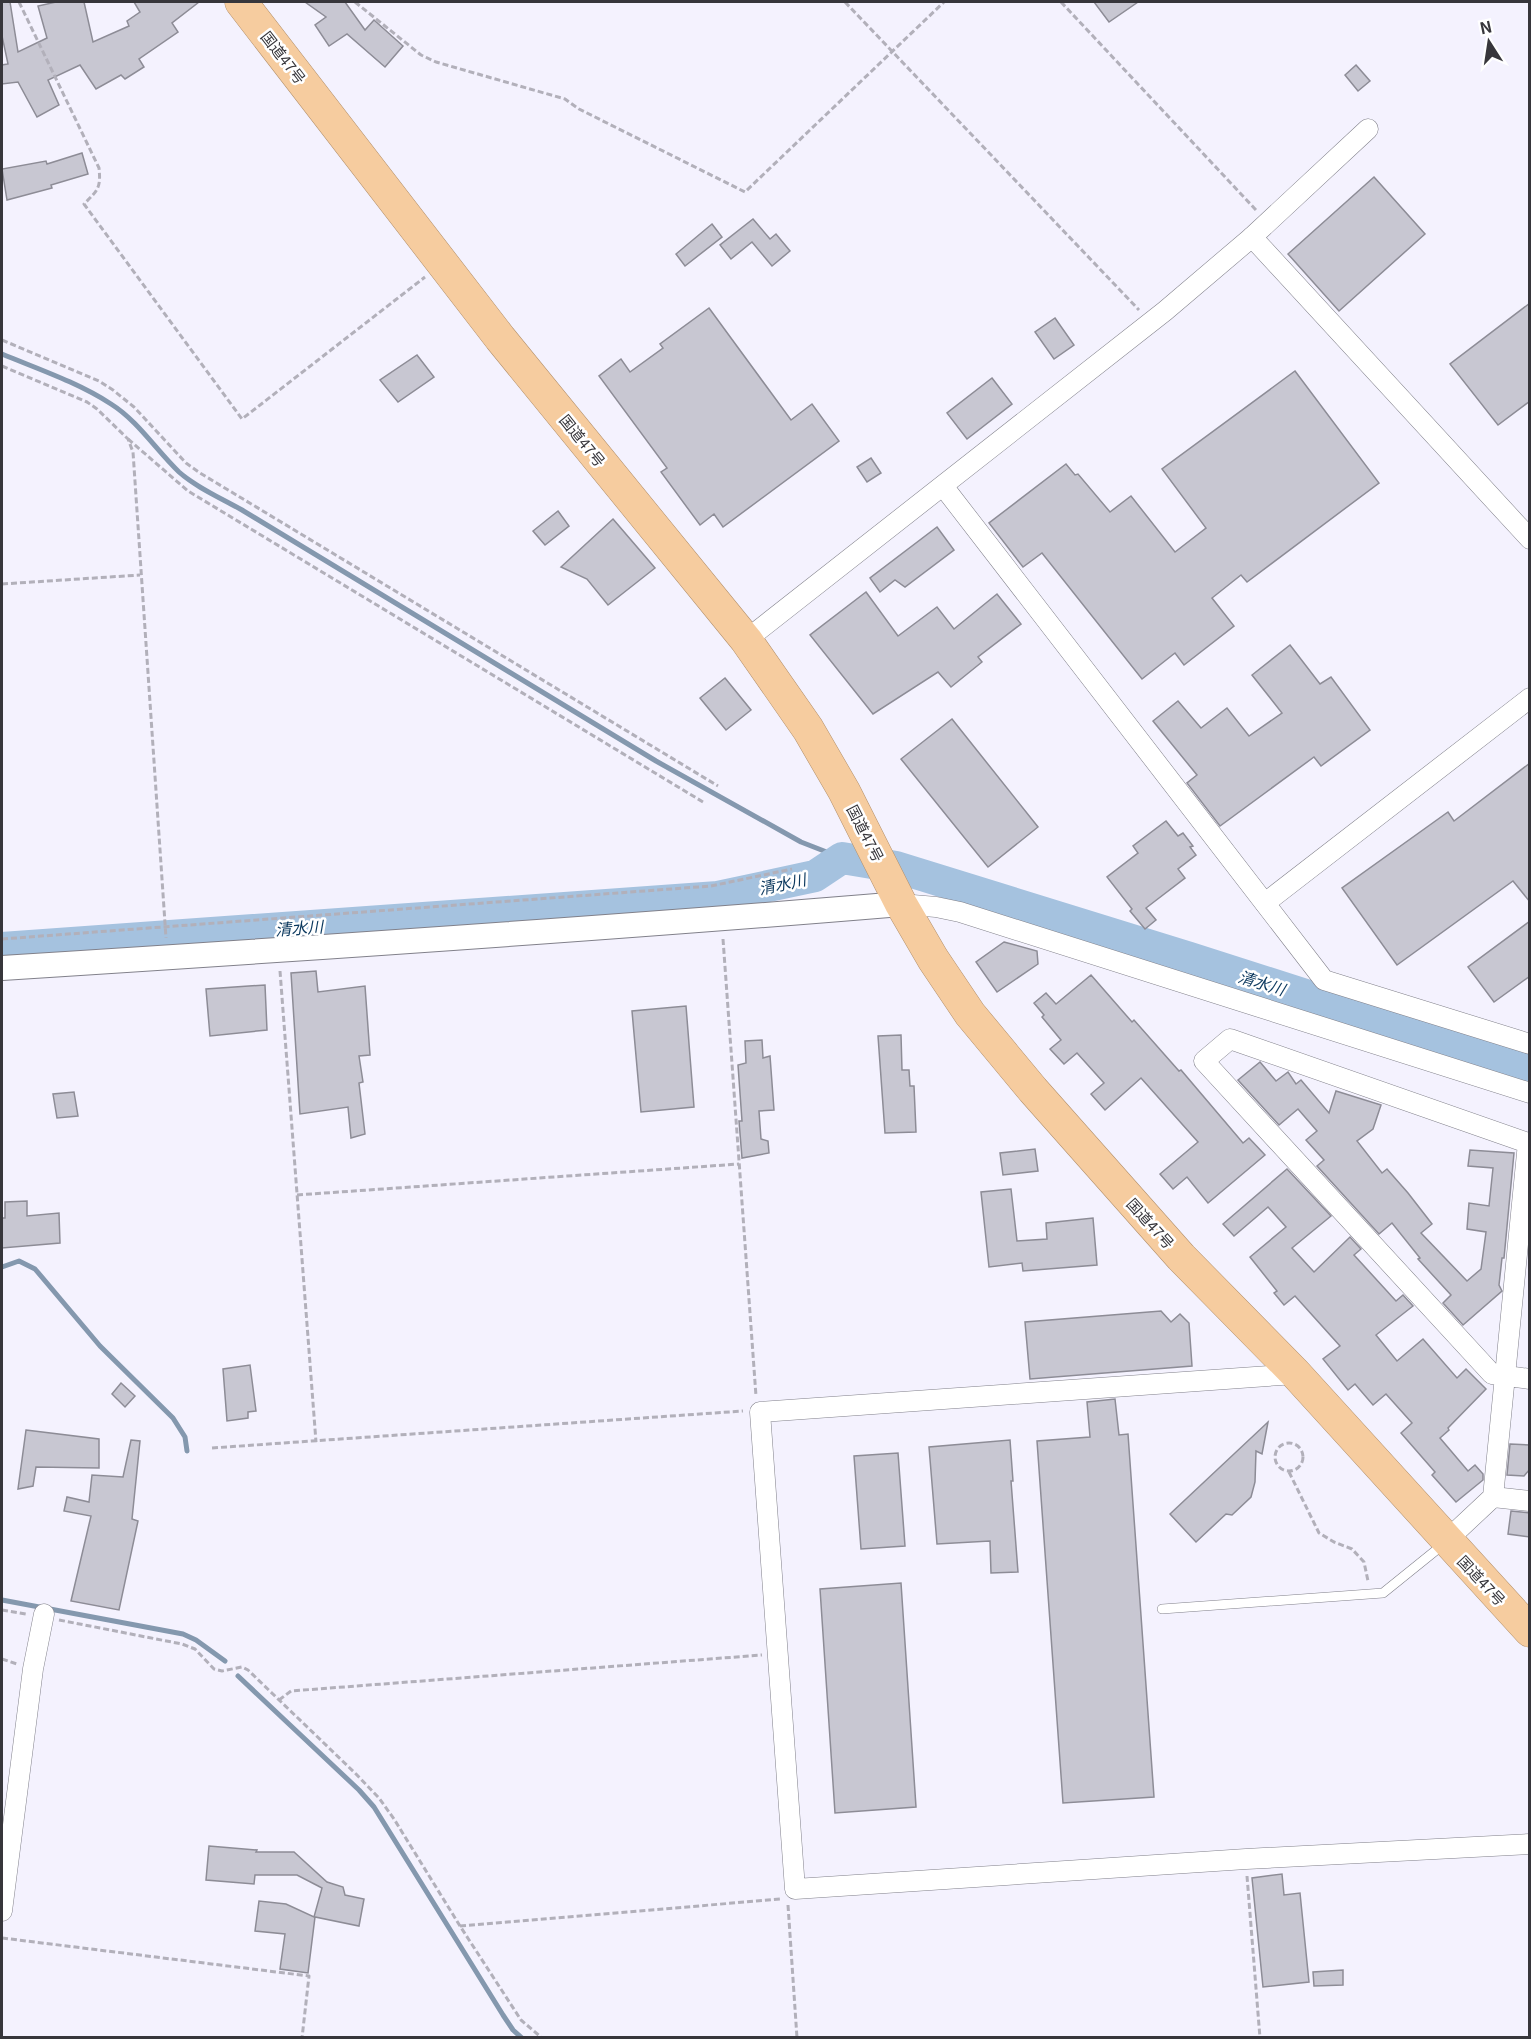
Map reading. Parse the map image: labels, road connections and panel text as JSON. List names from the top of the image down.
{
  "streets": {
    "highway": ["国道47号"]
  },
  "water": ["清水川"],
  "north": "top"
}
